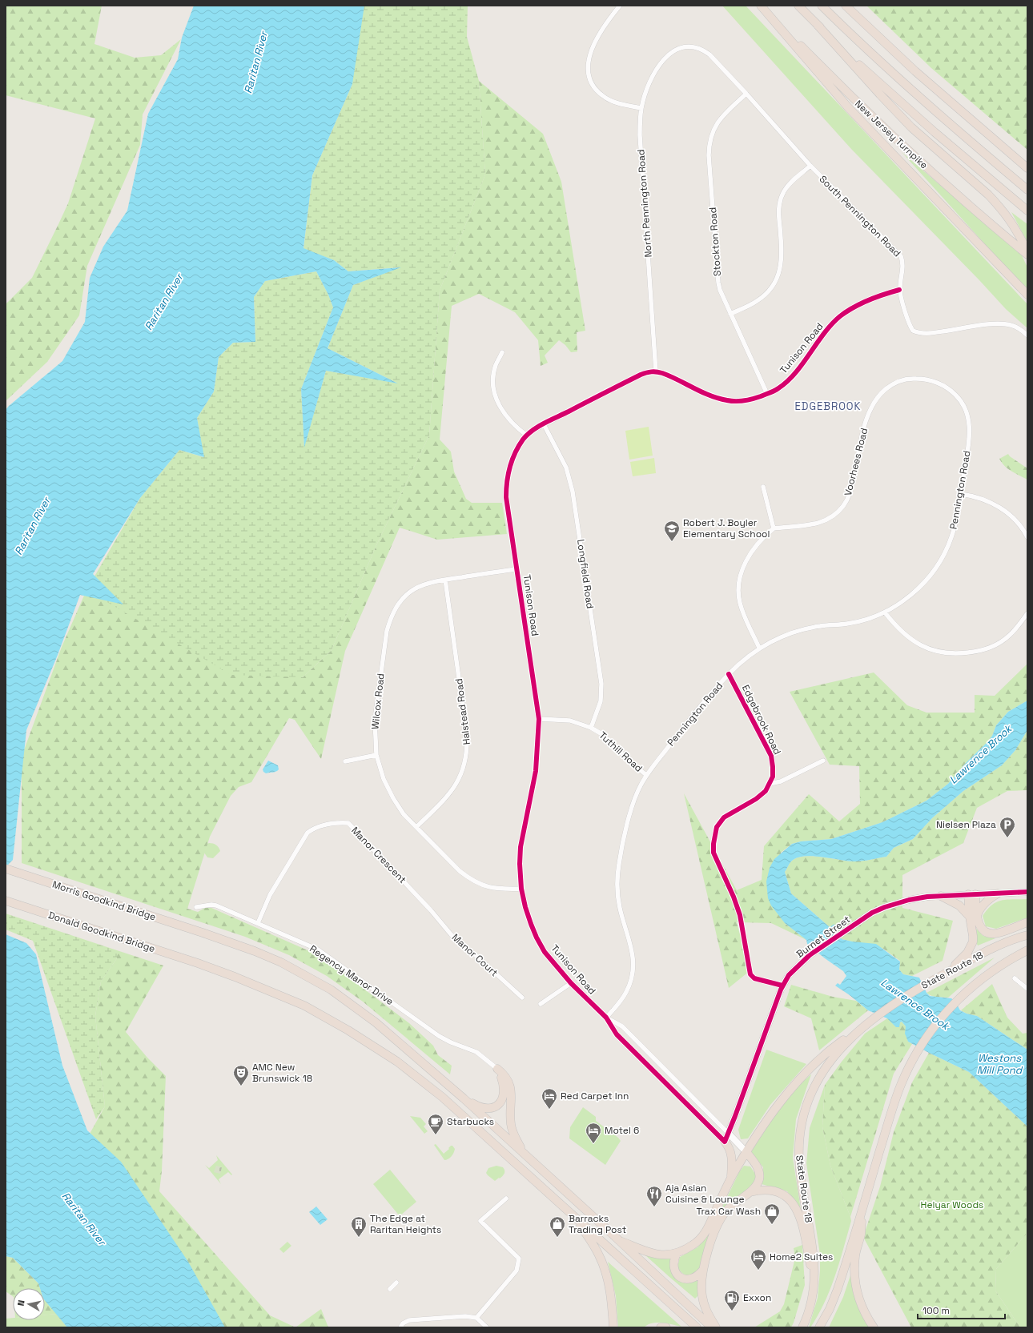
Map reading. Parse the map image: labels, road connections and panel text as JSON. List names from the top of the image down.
{
  "streets": {
    "highway": [
      "New Jersey Turnpike",
      "Morris Goodkind Bridge",
      "Donald Goodkind Bridge",
      "State Route 18"
    ],
    "street": [
      "North Pennington Road",
      "South Pennington Road",
      "Stockton Road",
      "Tunison Road",
      "Voorhees Road",
      "Pennington Road",
      "Longfield Road",
      "Wilcox Road",
      "Halstead Road",
      "Edgebrook Road",
      "Tuthill Road",
      "Manor Crescent",
      "Burnet Street",
      "Manor Court",
      "Regency Manor Drive"
    ]
  },
  "crossings": [
    ["North Pennington Road", "South Pennington Road"],
    ["North Pennington Road", "Tunison Road"],
    ["South Pennington Road", "Stockton Road"],
    ["South Pennington Road", "Tunison Road"],
    ["Stockton Road", "Tunison Road"],
    ["Tunison Road", "Pennington Road"],
    ["Tunison Road", "Longfield Road"],
    ["Tunison Road", "Wilcox Road"],
    ["Tunison Road", "Tuthill Road"],
    ["Tunison Road", "Burnet Street"],
    ["Voorhees Road", "Pennington Road"],
    ["Pennington Road", "Edgebrook Road"],
    ["Pennington Road", "Tuthill Road"],
    ["Longfield Road", "Tuthill Road"],
    ["Wilcox Road", "Halstead Road"],
    ["Manor Crescent", "Manor Court"],
    ["Manor Crescent", "Regency Manor Drive"]
  ],
  "districts": ["EDGEBROOK"],
  "water": ["Raritan River", "Lawrence Brook", "Westons Mill Pond"],
  "parks": ["Helyar Woods"],
  "places": {
    "school or university": ["Robert J. Boyler Elementary School"],
    "parking": ["Nielsen Plaza"],
    "theatre": ["AMC New Brunswick 18"],
    "hotel": ["Red Carpet Inn", "Motel 6", "Home2 Suites"],
    "cafe": ["Starbucks"],
    "restaurant": ["Aja Asian Cuisine & Lounge"],
    "shop": ["Trax Car Wash", "Barracks Trading Post"],
    "building": ["The Edge at Raritan Heights"],
    "fuel station": ["Exxon"]
  },
  "scale_bar": "100 m",
  "north": "left"
}
